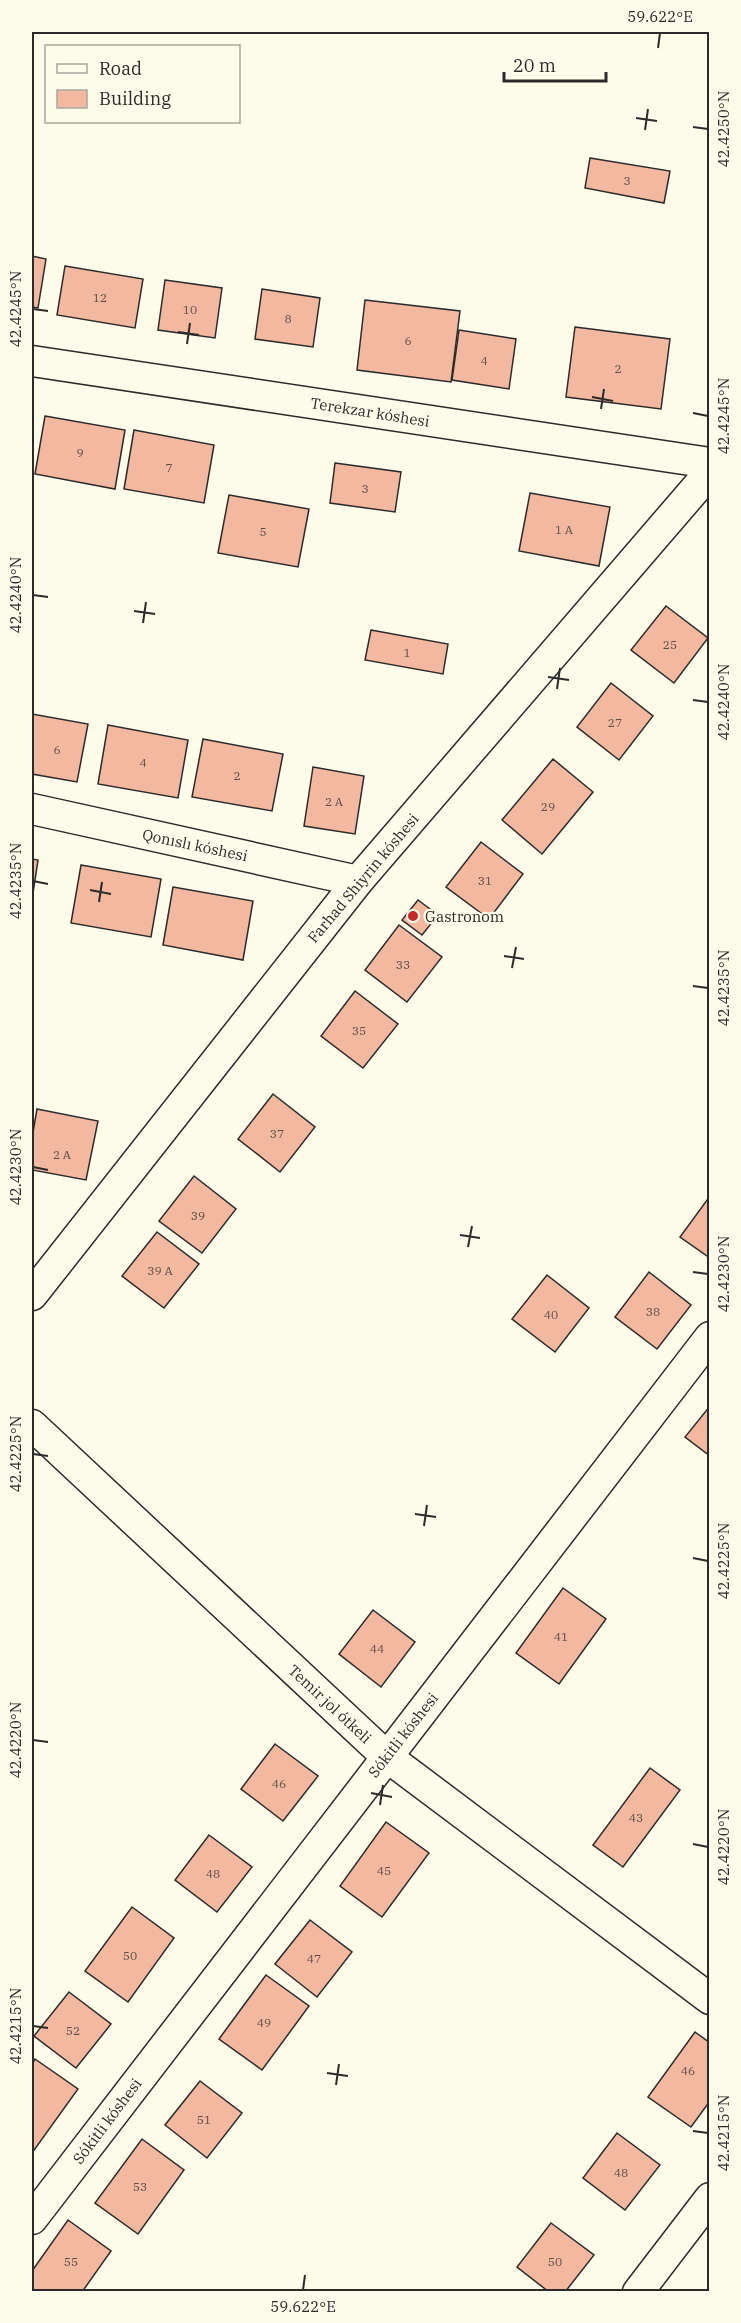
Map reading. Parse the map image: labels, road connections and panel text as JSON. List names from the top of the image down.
{
  "streets": {
    "street": [
      "Terekzar kóshesi",
      "Qonıslı kóshesi",
      "Farhad Shiyrin kóshesi",
      "Temir jol ótkeli",
      "Sókitli kóshesi"
    ]
  },
  "crossings": [
    ["Qonıslı kóshesi", "Farhad Shiyrin kóshesi"],
    ["Temir jol ótkeli", "Sókitli kóshesi"]
  ],
  "places": ["Gastronom"],
  "house_numbers": [
    "3",
    "12",
    "10",
    "8",
    "6",
    "4",
    "2",
    "9",
    "7",
    "3",
    "1 А",
    "5",
    "25",
    "1",
    "27",
    "6",
    "4",
    "2",
    "2 А",
    "29",
    "31",
    "33",
    "35",
    "37",
    "2 А",
    "39",
    "39 А",
    "38",
    "40",
    "41",
    "44",
    "46",
    "43",
    "45",
    "48",
    "50",
    "47",
    "49",
    "52",
    "46",
    "51",
    "48",
    "53",
    "55",
    "50"
  ],
  "legend": ["Road", "Building"],
  "scale_bar": "20 m",
  "coordinates": [
    "59.622°E",
    "42.4250°N",
    "42.4245°N",
    "42.4240°N",
    "42.4235°N",
    "42.4230°N",
    "42.4225°N",
    "42.4220°N",
    "42.4215°N"
  ]
}
